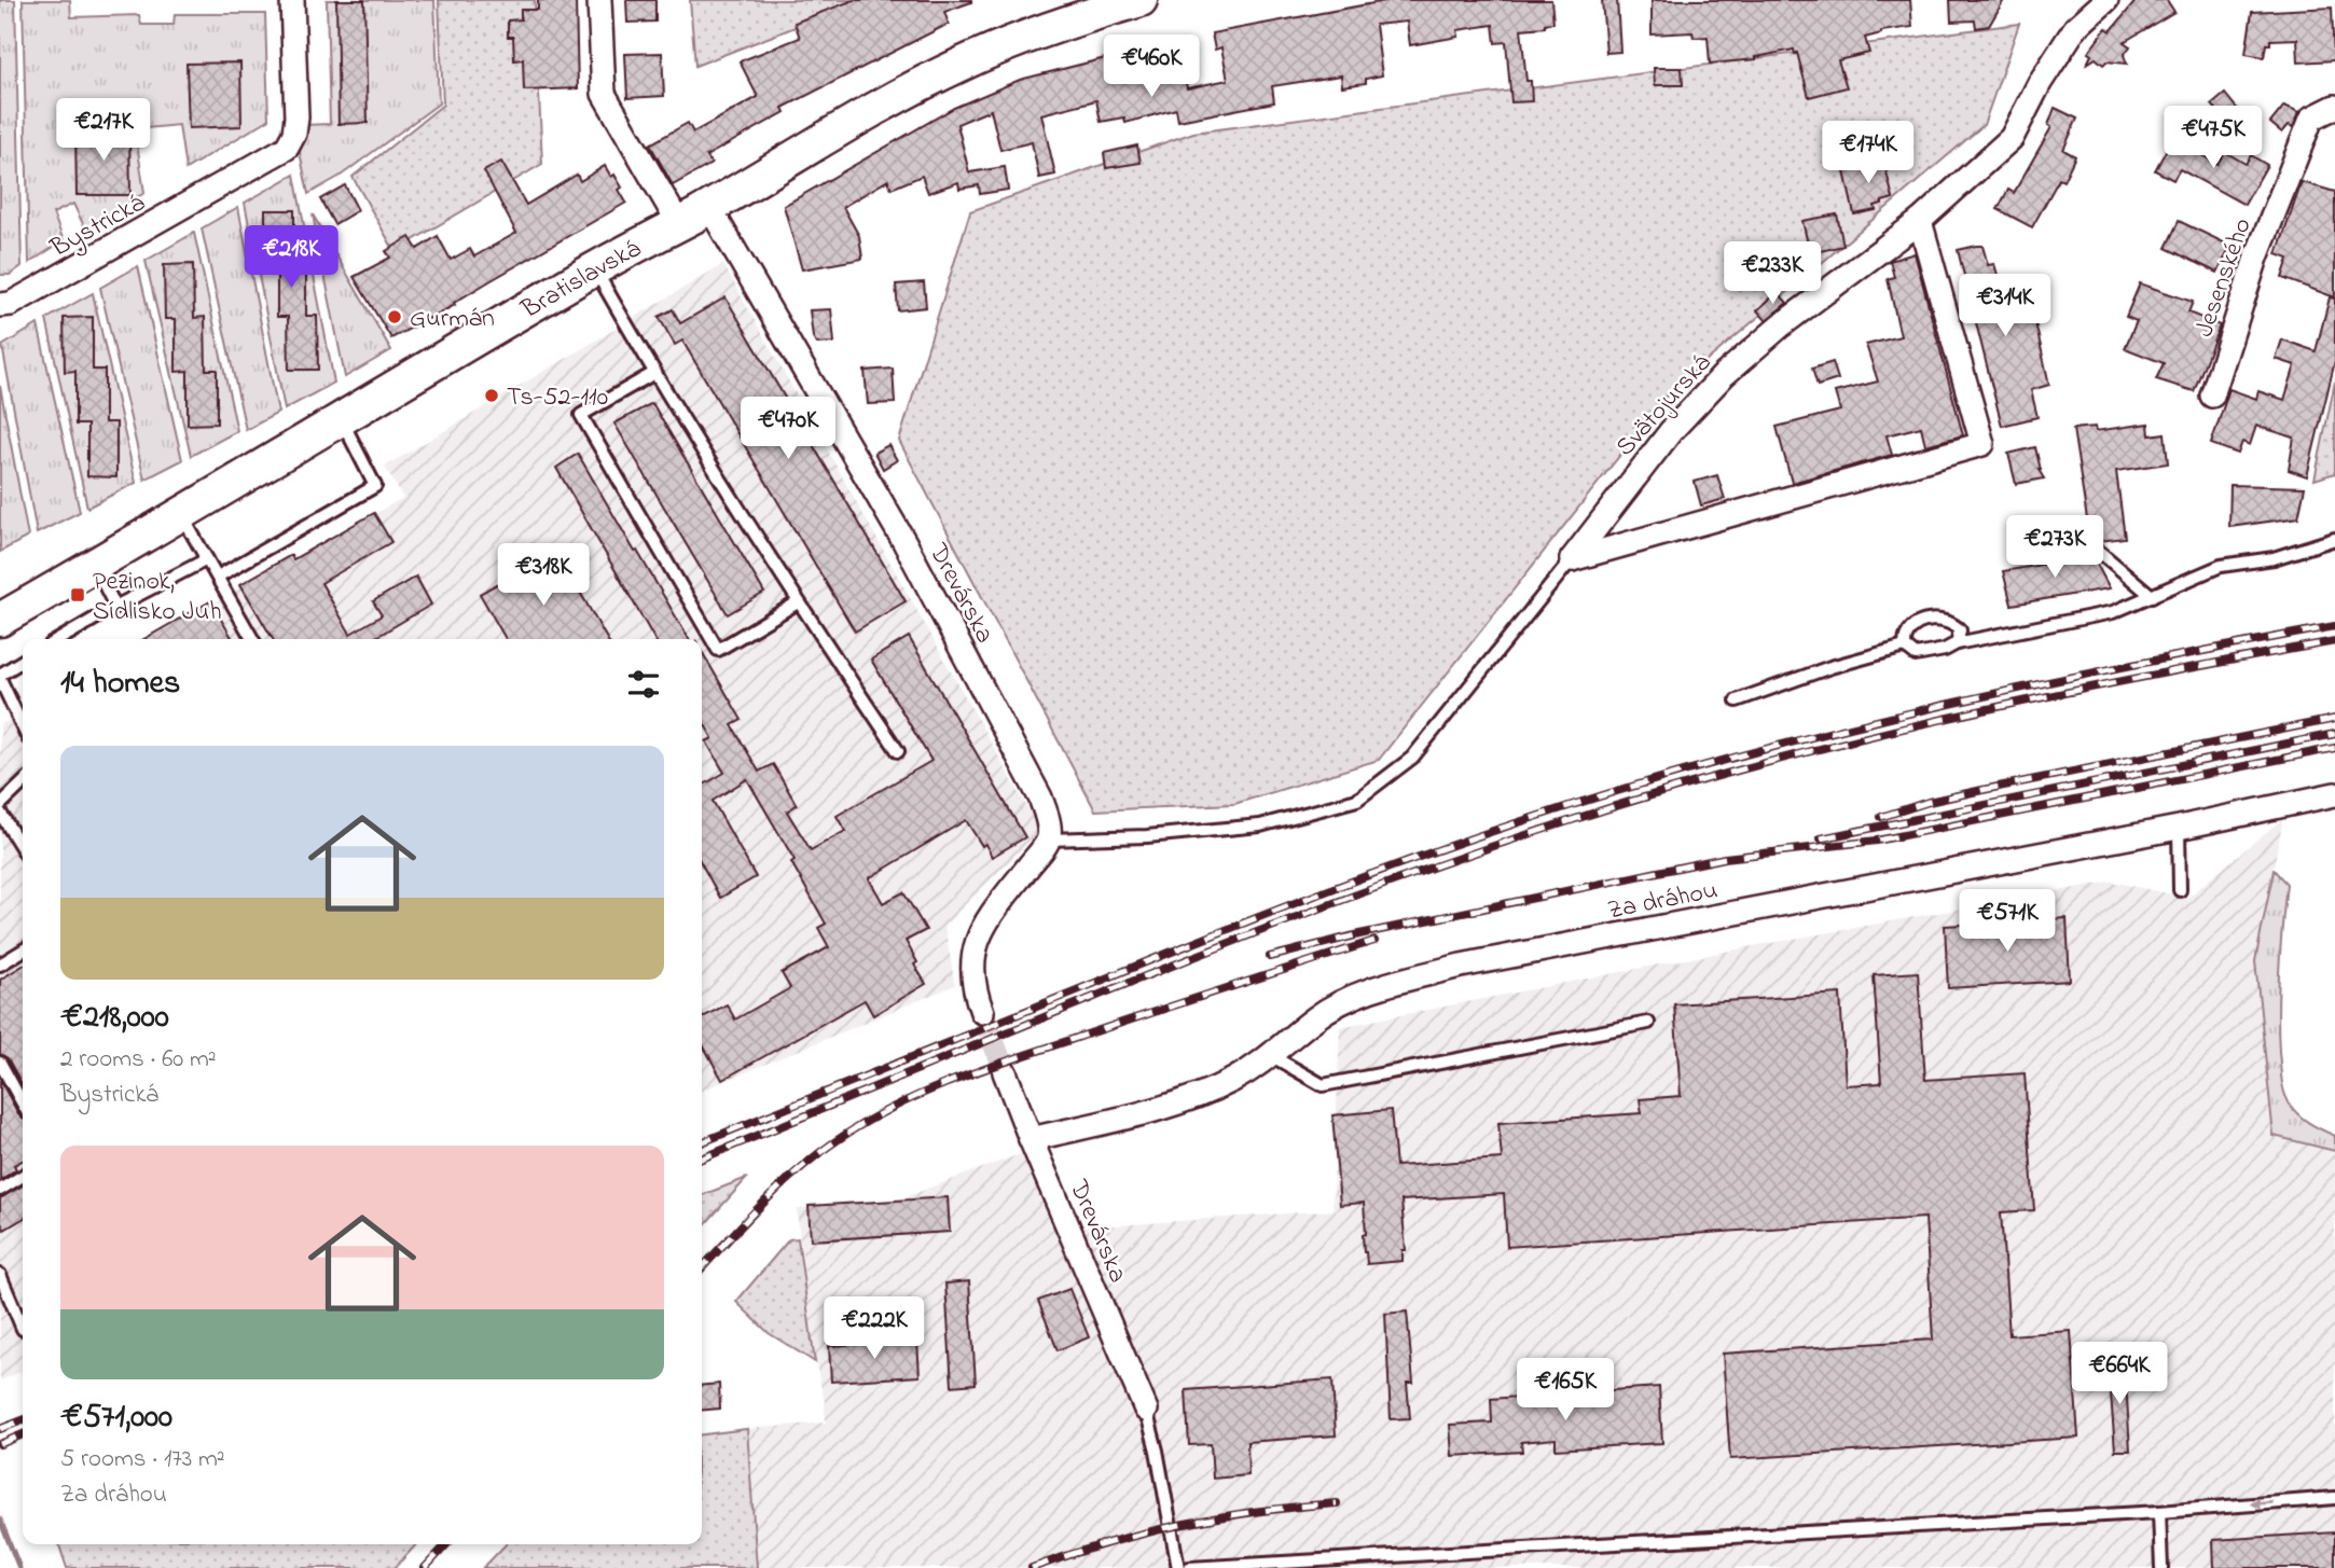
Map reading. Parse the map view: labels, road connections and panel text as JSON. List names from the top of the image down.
{
  "streets": {
    "main road": ["Bratislavská"],
    "street": [
      "Bystrická",
      "Jesenského",
      "Svätojurská",
      "Drevárska",
      "Za dráhou"
    ]
  },
  "crossings": [
    ["Bratislavská", "Drevárska"],
    ["Drevárska", "Za dráhou"]
  ],
  "places": {
    "other": ["Gurmán", "Ts-52-110"],
    "transit": ["Pezinok, Sídlisko Juh"]
  },
  "page": {
    "price": [
      "€460K",
      "€217K",
      "€475K",
      "€174K",
      "€218K",
      "€233K",
      "€314K",
      "€470K",
      "€273K",
      "€318K",
      "€571K",
      "€222K",
      "€664K",
      "€165K"
    ],
    "heading": "14 homes",
    "list": [
      {
        "name": "€218,000",
        "note": "2 rooms · 60 m² · Bystrická"
      },
      {
        "name": "€571,000",
        "note": "5 rooms · 173 m² · Za dráhou"
      }
    ]
  }
}
